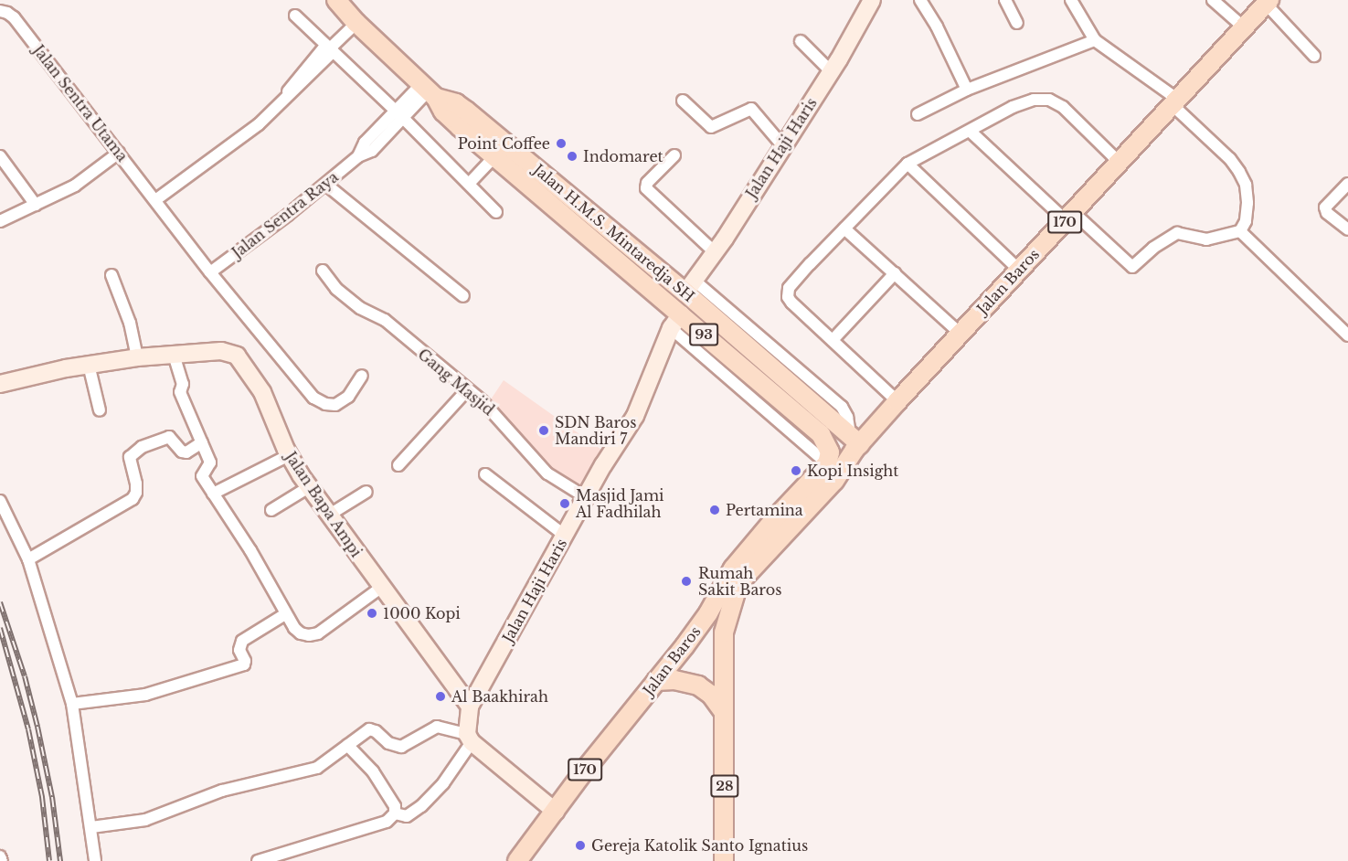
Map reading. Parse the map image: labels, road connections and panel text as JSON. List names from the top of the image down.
{
  "streets": {
    "main road": [
      "170",
      "Jalan H.M.S. Mintaredja SH",
      "Jalan Baros",
      "93",
      "28"
    ],
    "street": [
      "Jalan Sentra Utama",
      "Jalan Haji Haris",
      "Jalan Sentra Raya",
      "Gang Masjid",
      "Jalan Bapa Ampi"
    ]
  },
  "crossings": [
    ["Jalan Sentra Utama", "Jalan Sentra Raya"],
    ["Jalan Haji Haris", "Jalan H.M.S. Mintaredja SH"],
    ["Jalan Haji Haris", "Gang Masjid"],
    ["Jalan Haji Haris", "Jalan Bapa Ampi"],
    ["Jalan Sentra Raya", "Jalan H.M.S. Mintaredja SH"],
    ["170", "Jalan H.M.S. Mintaredja SH"],
    ["170", "Jalan Baros"],
    ["170", "28"],
    ["Jalan H.M.S. Mintaredja SH", "Jalan Baros"]
  ],
  "places": [
    "Point Coffee",
    "Indomaret",
    "SDN Baros Mandiri 7",
    "Kopi Insight",
    "Masjid Jami Al Fadhilah",
    "Pertamina",
    "Rumah Sakit Baros",
    "1000 Kopi",
    "Al Baakhirah",
    "Gereja Katolik Santo Ignatius"
  ]
}
